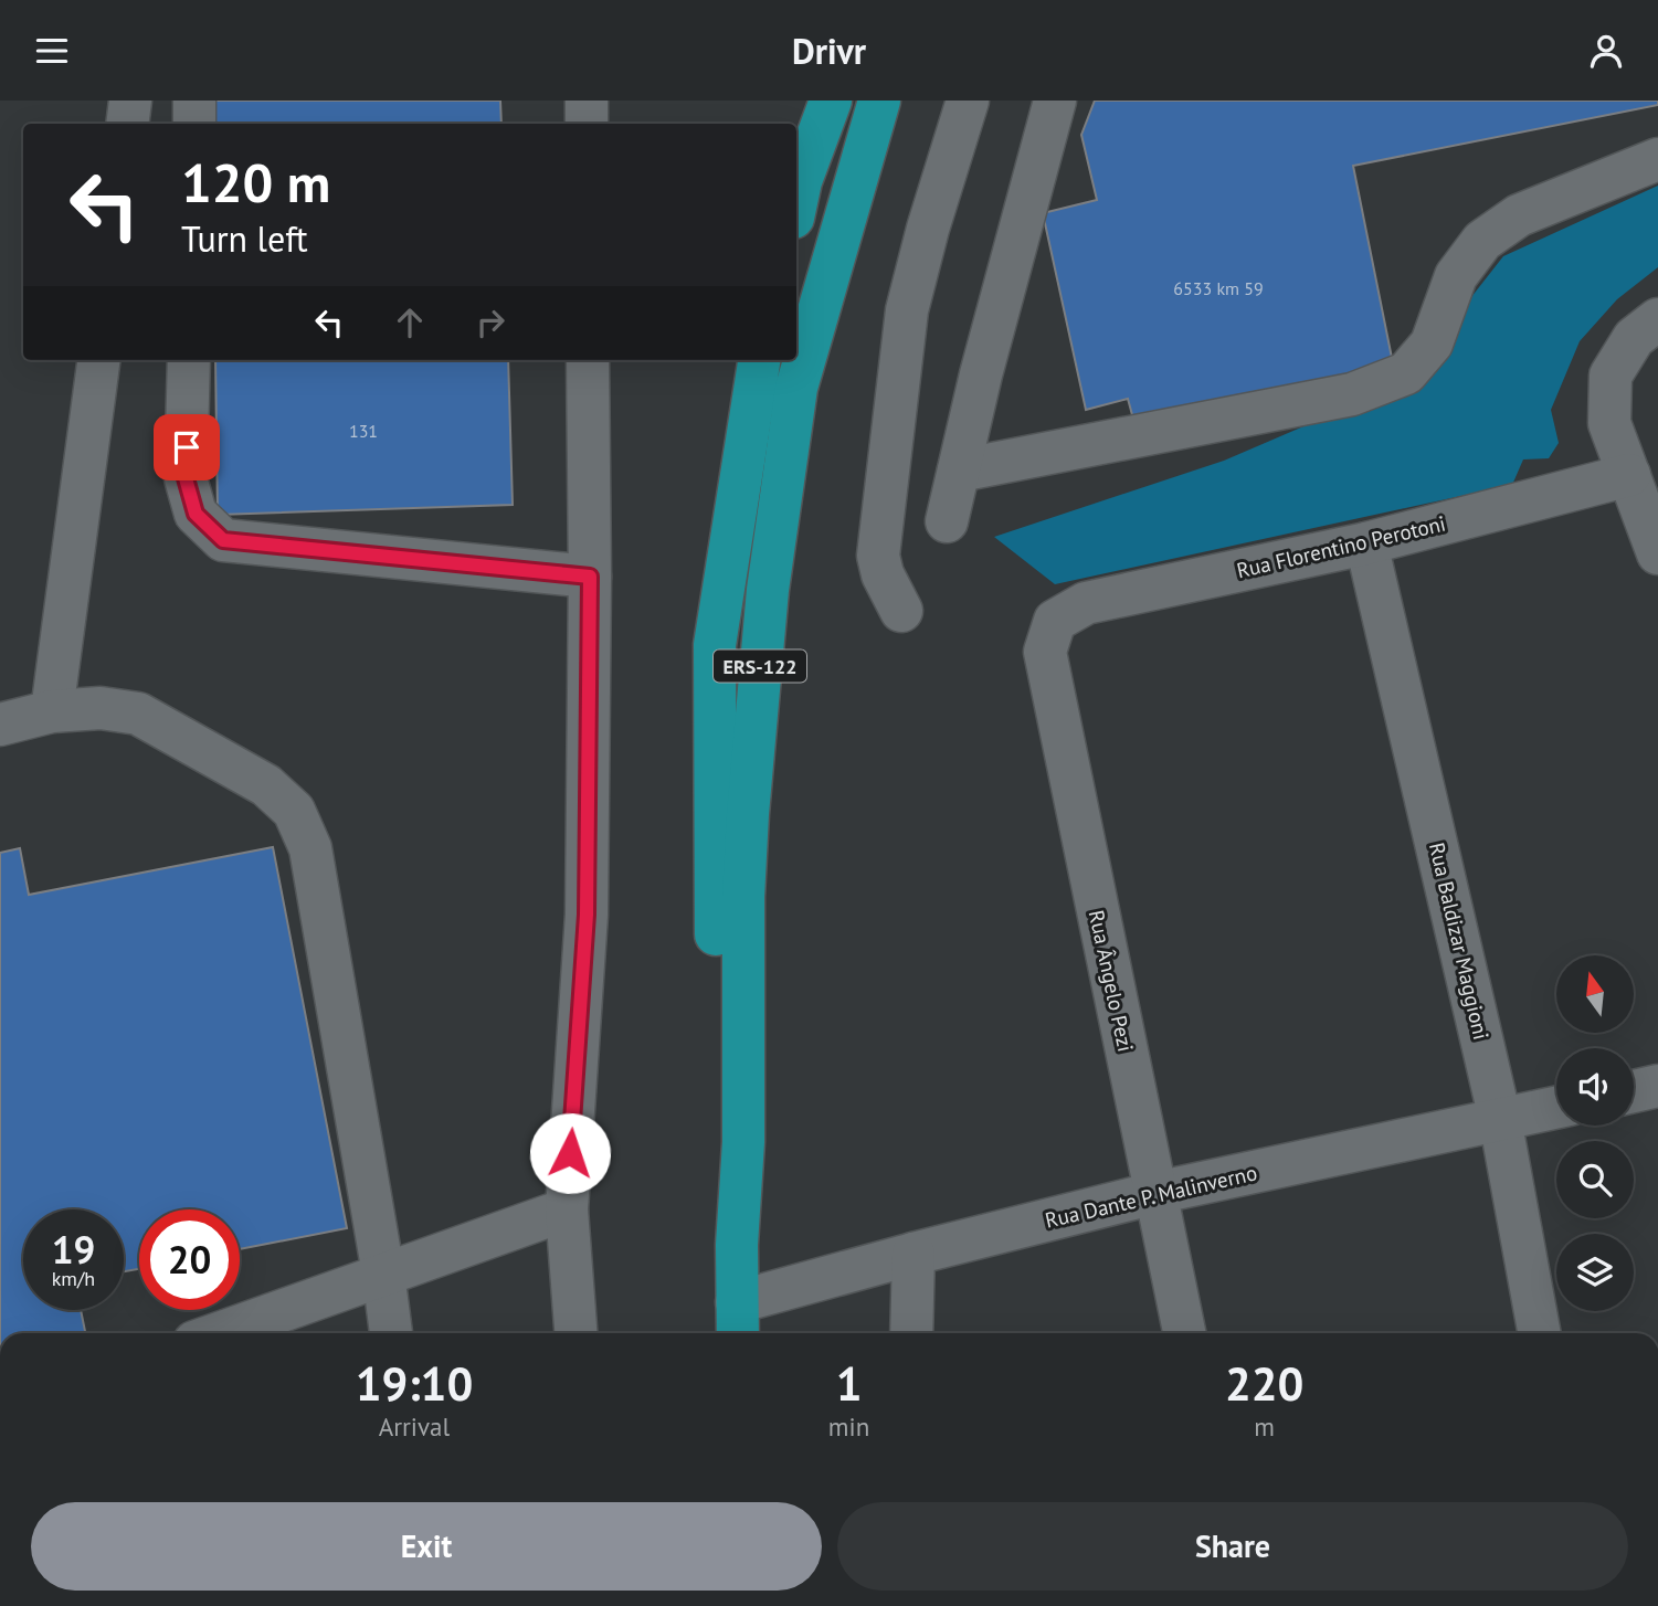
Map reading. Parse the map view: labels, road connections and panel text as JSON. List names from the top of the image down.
{
  "streets": {
    "highway": ["ERS-122"],
    "street": [
      "Rua Florentino Perotoni",
      "Rua Baldizar Maggioni",
      "Rua Ângelo Pezi",
      "Rua Dante P. Malinverno"
    ]
  },
  "crossings": [
    ["Rua Florentino Perotoni", "Rua Baldizar Maggioni"],
    ["Rua Florentino Perotoni", "Rua Ângelo Pezi"],
    ["ERS-122", "Rua Dante P. Malinverno"],
    ["Rua Baldizar Maggioni", "Rua Dante P. Malinverno"],
    ["Rua Ângelo Pezi", "Rua Dante P. Malinverno"]
  ],
  "house_numbers": ["6533 km 59", "131"],
  "north": "top",
  "page": {
    "header": "Drivr",
    "turn": ["120 m", "Turn left"],
    "speed": "19 km/h",
    "limit": "20",
    "eta": [
      "19:10",
      "Arrival",
      "1",
      "min",
      "220",
      "m"
    ],
    "buttons": ["Exit", "Share"]
  }
}
